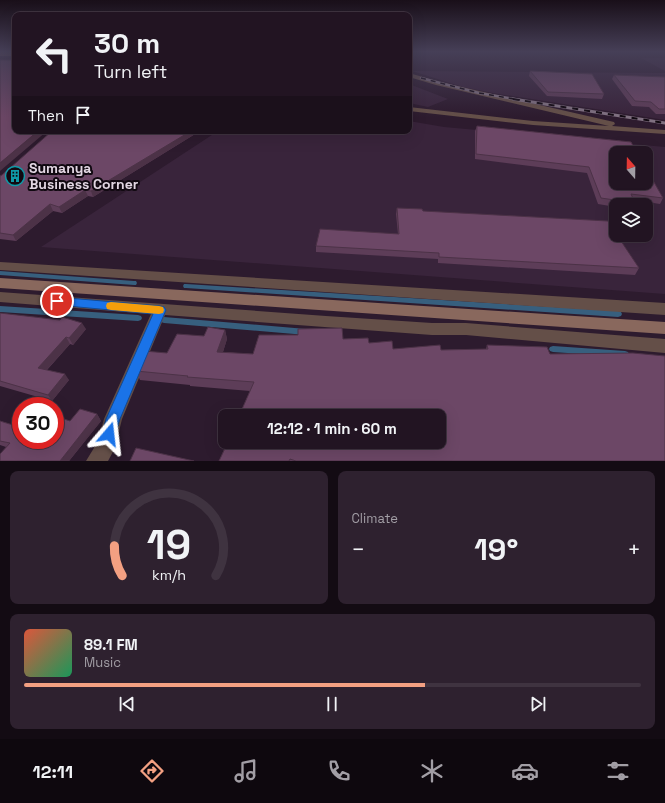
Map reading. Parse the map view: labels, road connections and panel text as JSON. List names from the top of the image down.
{
  "places": {
    "building": ["Sumanya Business Corner"]
  },
  "north": "top",
  "page": {
    "turn": ["30 m", "Turn left"],
    "then": "Then",
    "limit": "30",
    "trip": "12:12 · 1 min · 60 m",
    "tile": "Climate",
    "heat": ["−", "19°", "+"],
    "song": ["89.1 FM", "Music"],
    "tabs": "12:11",
    "gauge": ["19", "km/h"]
  }
}
